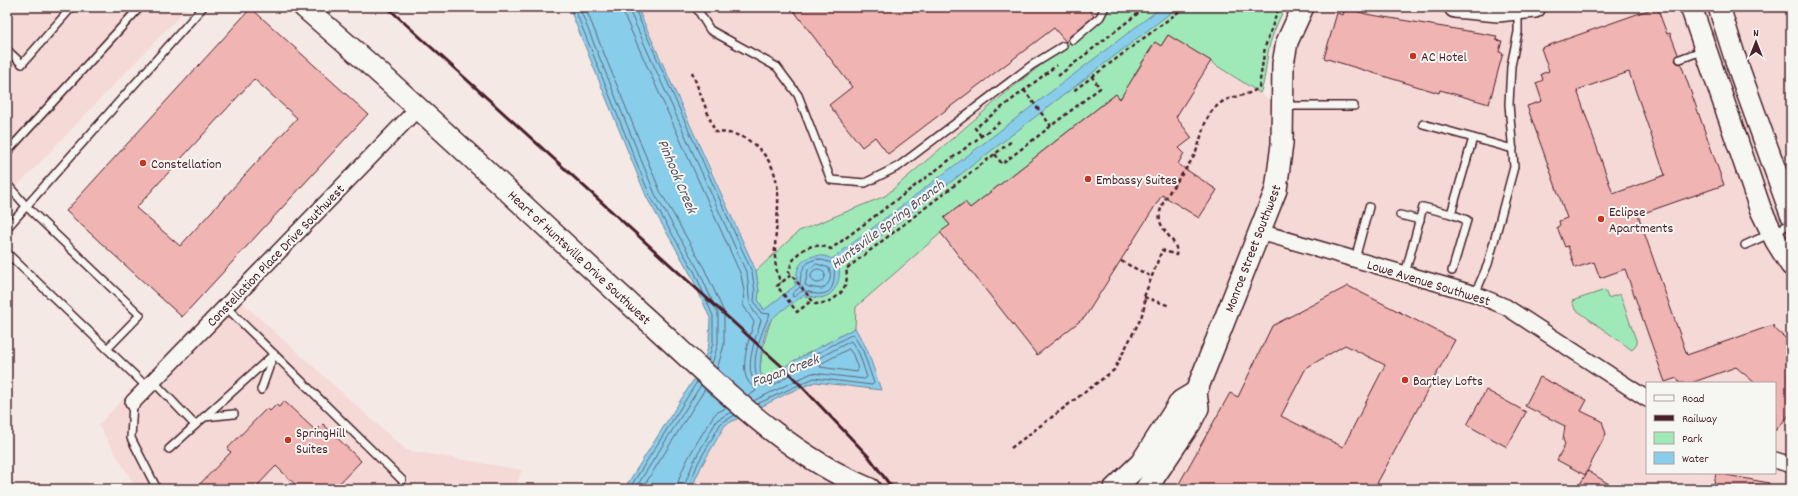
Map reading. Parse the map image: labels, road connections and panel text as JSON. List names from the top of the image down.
{
  "streets": {
    "street": [
      "Monroe Street Southwest",
      "Constellation Place Drive Southwest",
      "Heart of Huntsville Drive Southwest",
      "Lowe Avenue Southwest"
    ]
  },
  "crossings": [
    ["Monroe Street Southwest", "Lowe Avenue Southwest"],
    ["Constellation Place Drive Southwest", "Heart of Huntsville Drive Southwest"]
  ],
  "water": ["Pinhook Creek", "Huntsville Spring Branch", "Fagan Creek"],
  "places": [
    "AC Hotel",
    "Constellation",
    "Embassy Suites",
    "Eclipse Apartments",
    "Bartley Lofts",
    "SpringHill Suites"
  ],
  "legend": [
    "Road",
    "Railway",
    "Park",
    "Water"
  ],
  "north": "top"
}
